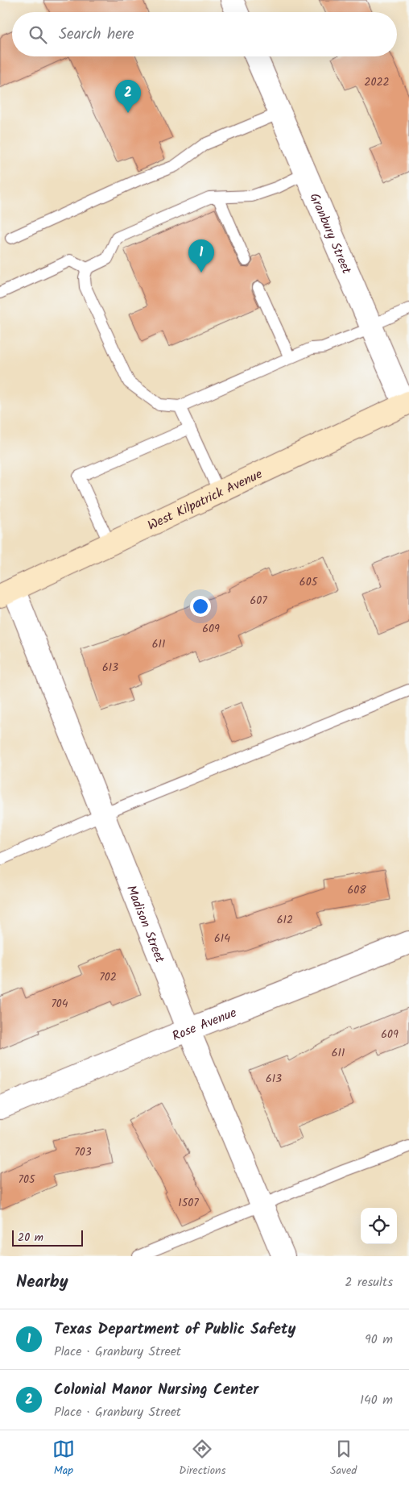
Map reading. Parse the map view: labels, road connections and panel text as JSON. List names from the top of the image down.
{
  "streets": {
    "main road": ["West Kilpatrick Avenue"],
    "street": ["Granbury Street", "Madison Street", "Rose Avenue"]
  },
  "crossings": [
    ["Granbury Street", "West Kilpatrick Avenue"],
    ["West Kilpatrick Avenue", "Madison Street"],
    ["Madison Street", "Rose Avenue"]
  ],
  "house_numbers": [
    "2022",
    "605",
    "607",
    "609",
    "611",
    "613",
    "608",
    "612",
    "614",
    "702",
    "704",
    "609",
    "611",
    "613",
    "703",
    "705",
    "1507"
  ],
  "scale_bar": "20 m",
  "page": {
    "search": "Search here",
    "pins": ["2", "1"],
    "scale": "20 m",
    "heading": ["Nearby", "2 results"],
    "list": [
      {
        "mark": "1",
        "name": "Texas Department of Public Safety",
        "note": "Place · Granbury Street",
        "value": "90 m"
      },
      {
        "mark": "2",
        "name": "Colonial Manor Nursing Center",
        "note": "Place · Granbury Street",
        "value": "140 m"
      }
    ],
    "nav": ["Map", "Directions", "Saved"]
  }
}
